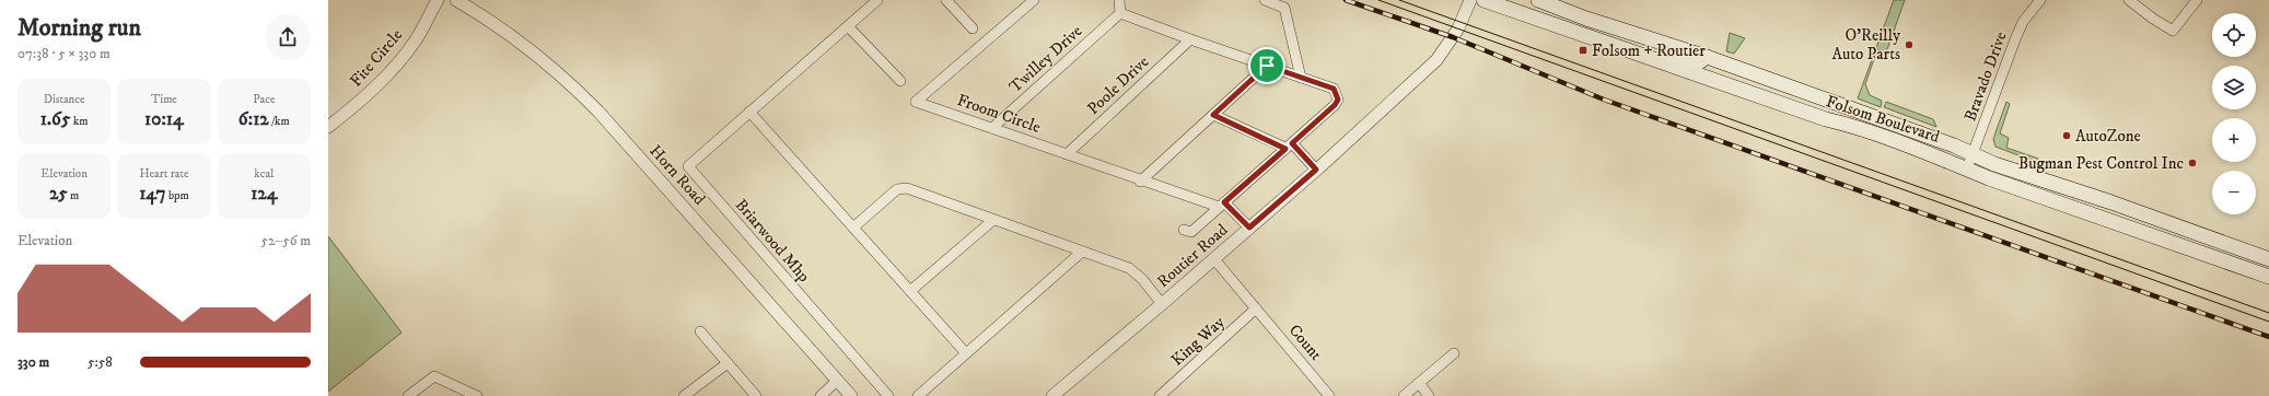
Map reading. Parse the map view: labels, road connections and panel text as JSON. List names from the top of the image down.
{
  "streets": {
    "main road": ["Folsom Boulevard"],
    "street": [
      "Fite Circle",
      "Twilley Drive",
      "Bravado Drive",
      "Poole Drive",
      "Froom Circle",
      "Horn Road",
      "Briarwood Mhp",
      "Routier Road",
      "King Way",
      "Count"
    ]
  },
  "crossings": [
    ["Twilley Drive", "Froom Circle"],
    ["Bravado Drive", "Folsom Boulevard"],
    ["Poole Drive", "Froom Circle"],
    ["Routier Road", "Count"],
    ["King Way", "Count"]
  ],
  "places": {
    "other": ["O'Reilly Auto Parts", "AutoZone", "Bugman Pest Control Inc"],
    "transit": ["Folsom + Routier"]
  },
  "page": {
    "heading": ["Morning run", "07:38 · 5 × 330 m"],
    "map_buttons": ["+", "−"],
    "stats": [
      ["Distance", "1.65 km"],
      ["Time", "10:14"],
      ["Pace", "6:12 /km"],
      ["Elevation", "25 m"],
      ["Heart rate", "147 bpm"],
      ["kcal", "124"]
    ],
    "chart": ["Elevation", "52–56 m"],
    "list": [
      {
        "name": "330 m",
        "note": "5:58"
      }
    ]
  }
}
